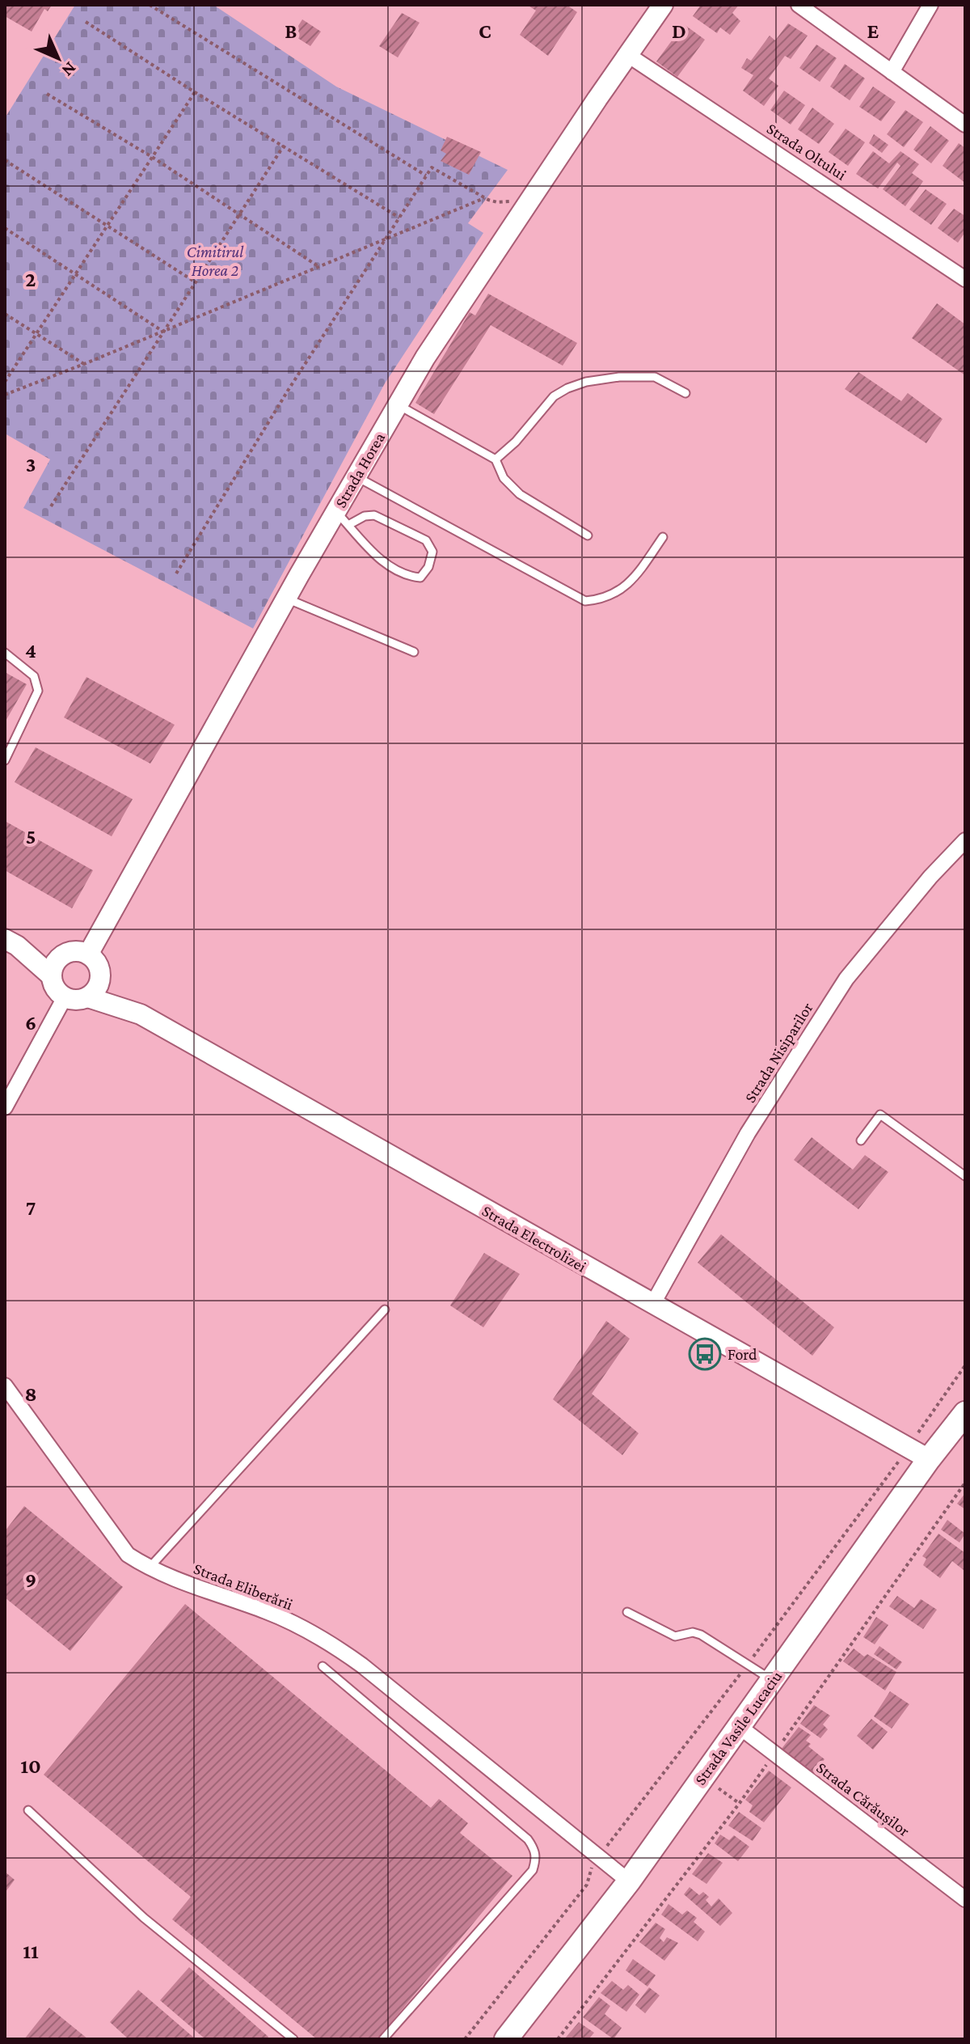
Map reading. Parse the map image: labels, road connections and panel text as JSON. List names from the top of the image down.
{
  "streets": {
    "main road": ["Strada Vasile Lucaciu"],
    "street": [
      "Strada Oltului",
      "Strada Horea",
      "Strada Nisiparilor",
      "Strada Electrolizei",
      "Strada Eliberării",
      "Strada Cărăușilor"
    ]
  },
  "crossings": [
    ["Strada Oltului", "Strada Horea"],
    ["Strada Horea", "Strada Electrolizei"],
    ["Strada Nisiparilor", "Strada Electrolizei"],
    ["Strada Electrolizei", "Strada Vasile Lucaciu"],
    ["Strada Eliberării", "Strada Vasile Lucaciu"],
    ["Strada Vasile Lucaciu", "Strada Cărăușilor"]
  ],
  "parks": ["Cimitirul Horea 2"],
  "places": {
    "bus stop": ["Ford"]
  },
  "north": "bottom right",
  "grid": {
    "columns": [
      "B",
      "C",
      "D",
      "E"
    ],
    "rows": [
      "2",
      "3",
      "4",
      "5",
      "6",
      "7",
      "8",
      "9",
      "10",
      "11"
    ]
  }
}
